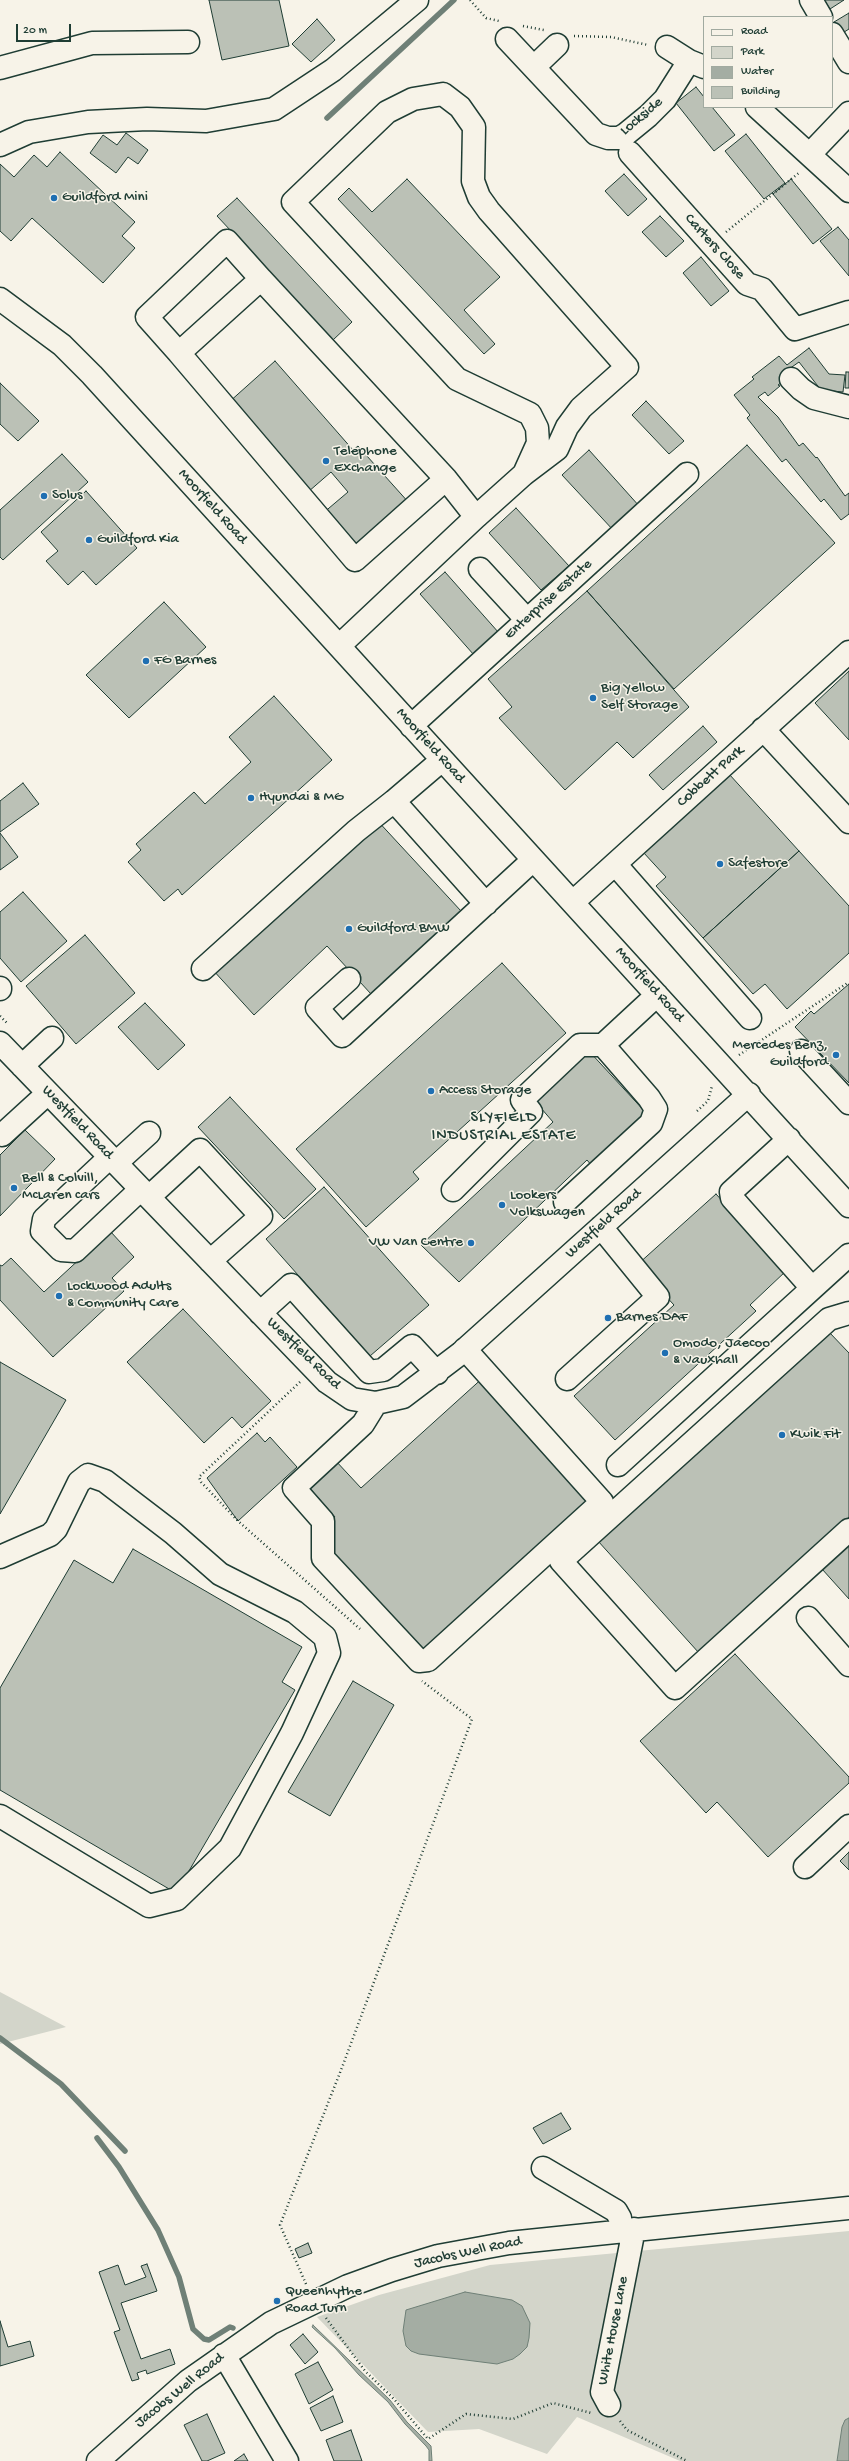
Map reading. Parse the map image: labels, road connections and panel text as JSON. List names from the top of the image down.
{
  "streets": {
    "street": [
      "Lockside",
      "Carters Close",
      "Moorfield Road",
      "Enterprise Estate",
      "Cobbett Park",
      "Westfield Road",
      "Jacobs Well Road",
      "White House Lane"
    ]
  },
  "crossings": [
    ["Moorfield Road", "Enterprise Estate"],
    ["Moorfield Road", "Cobbett Park"],
    ["Moorfield Road", "Westfield Road"],
    ["Jacobs Well Road", "White House Lane"]
  ],
  "districts": ["SLYFIELD INDUSTRIAL ESTATE"],
  "places": [
    "Guildford Mini",
    "Telephone Exchange",
    "Solus",
    "Guildford Kia",
    "FG Barnes",
    "Big Yellow Self Storage",
    "Hyundai & MG",
    "Safestore",
    "Guildford BMW",
    "Mercedes Benz, Guildford",
    "Access Storage",
    "Bell & Colvill, McLaren cars",
    "Lookers Volkswagen",
    "VW Van Centre",
    "Lockwood Adults & Community Care",
    "Barnes DAF",
    "Omodo, Jaecoo & Vauxhall",
    "Kwik Fit",
    "Queenhythe Road Turn"
  ],
  "legend": [
    "Road",
    "Park",
    "Water",
    "Building"
  ],
  "scale_bar": "20 m"
}
